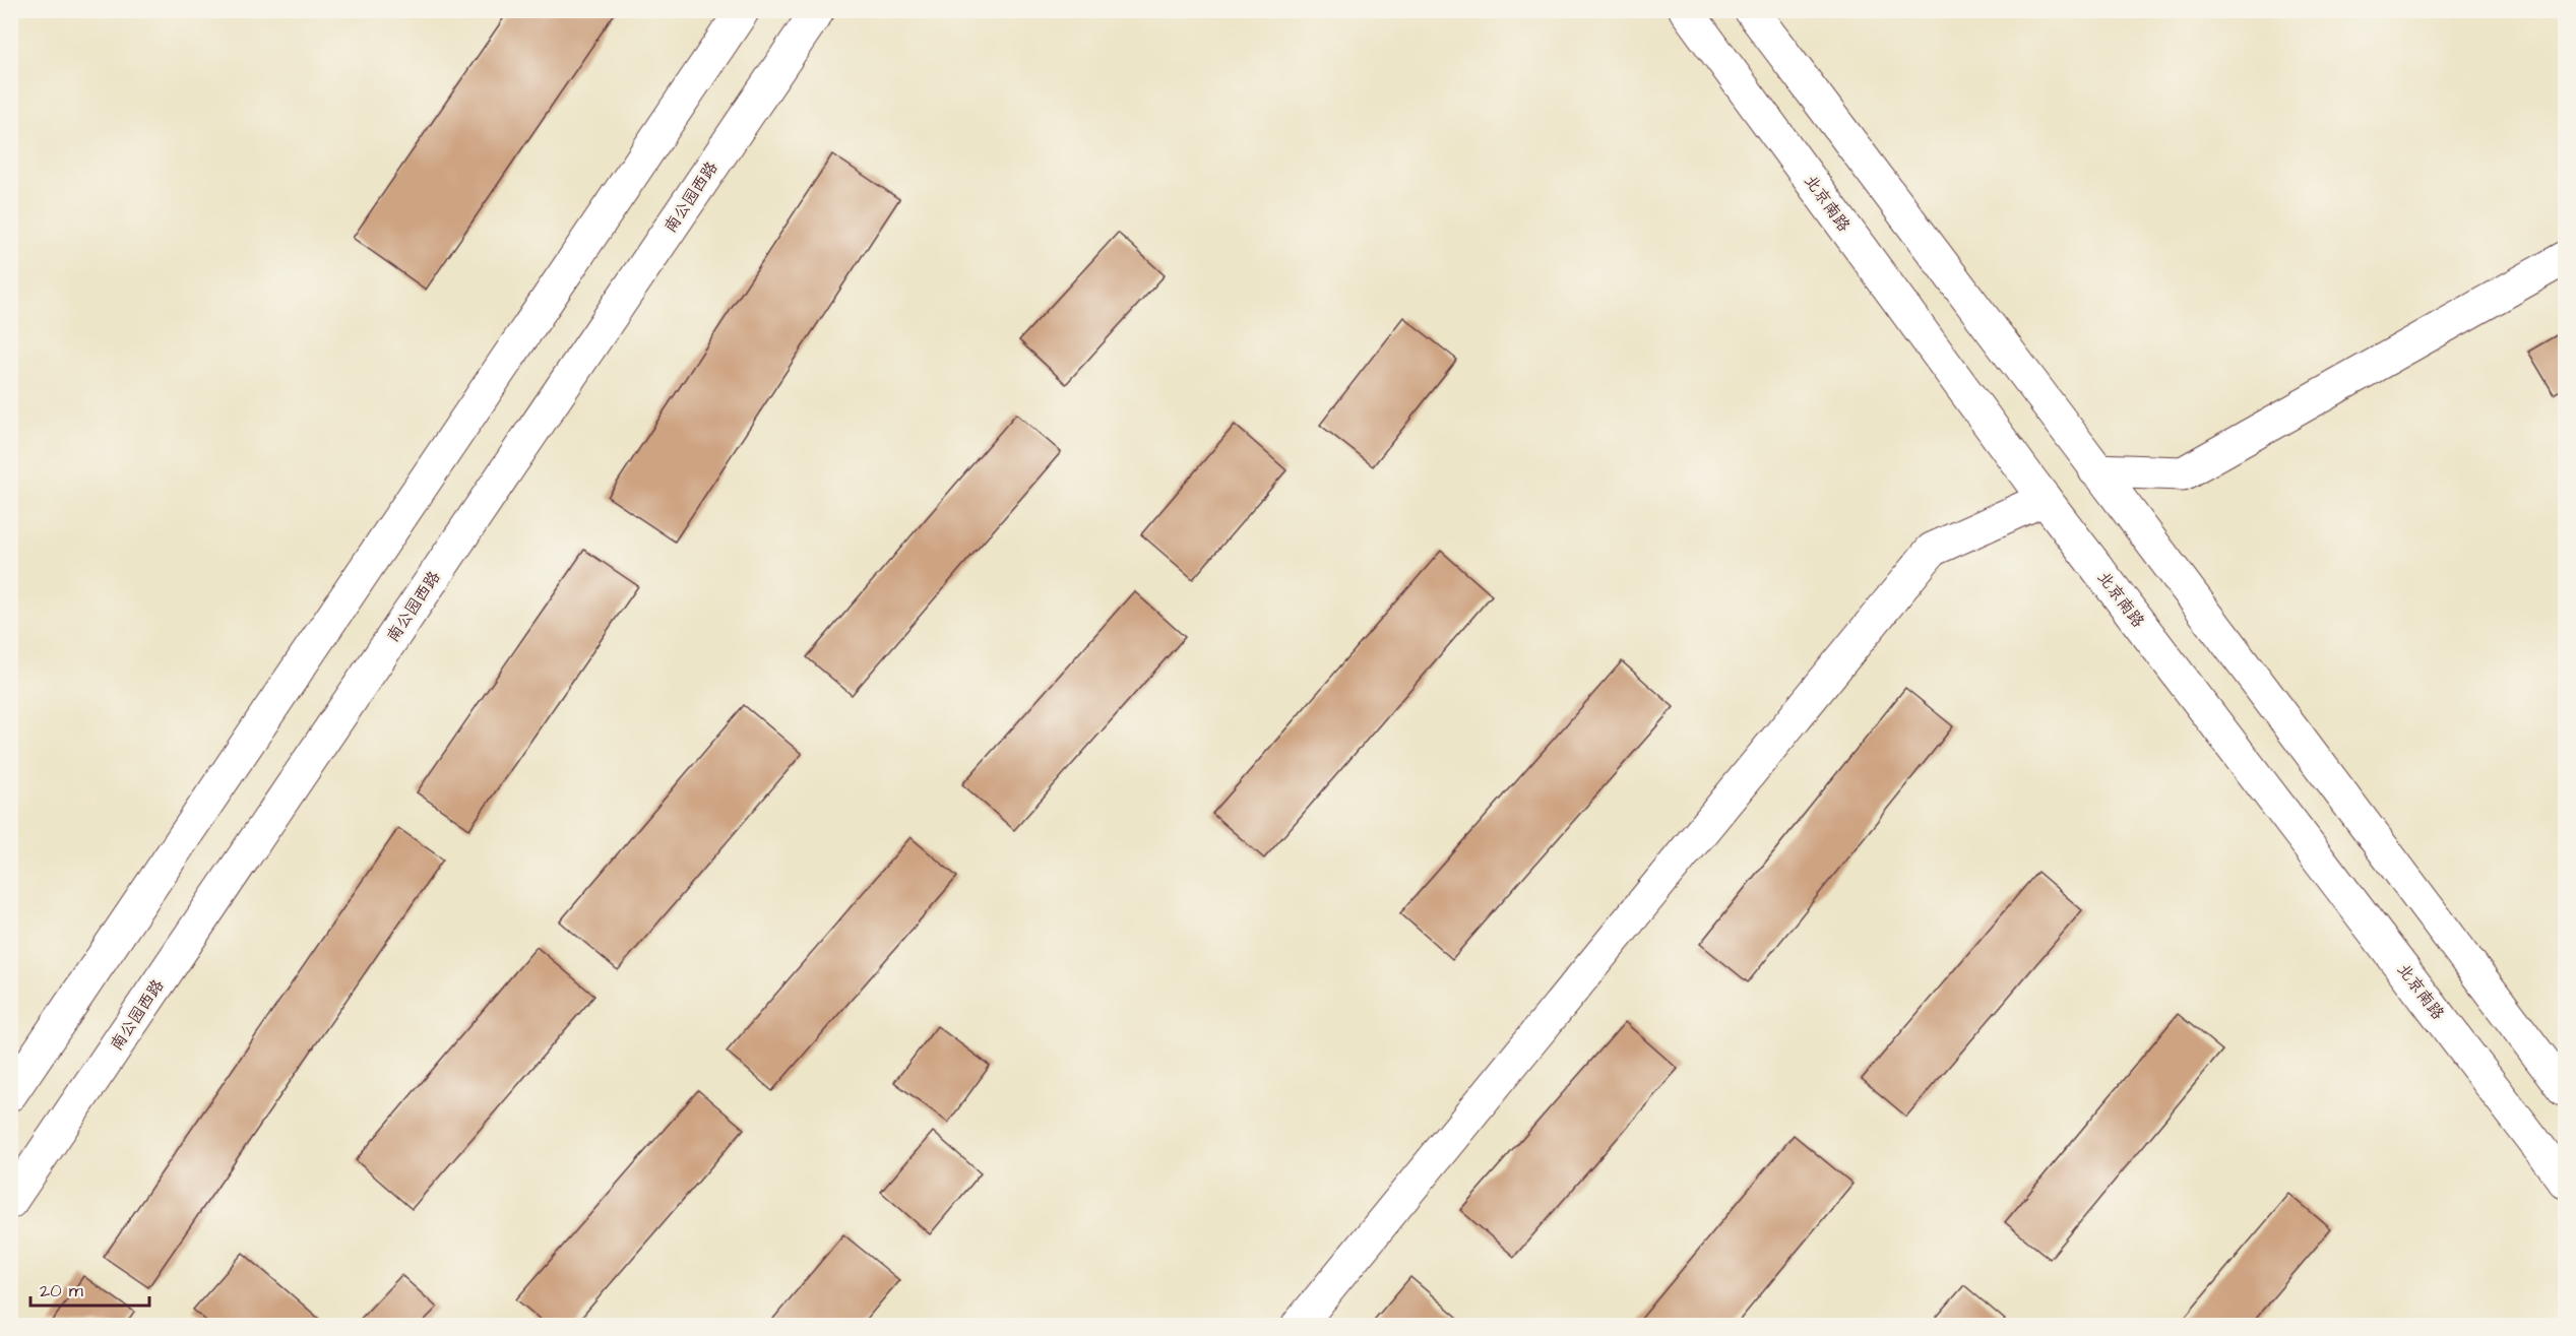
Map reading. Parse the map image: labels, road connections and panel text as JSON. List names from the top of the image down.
{
  "streets": {
    "main road": ["南公园西路", "北京南路"]
  },
  "scale_bar": "20 m"
}
